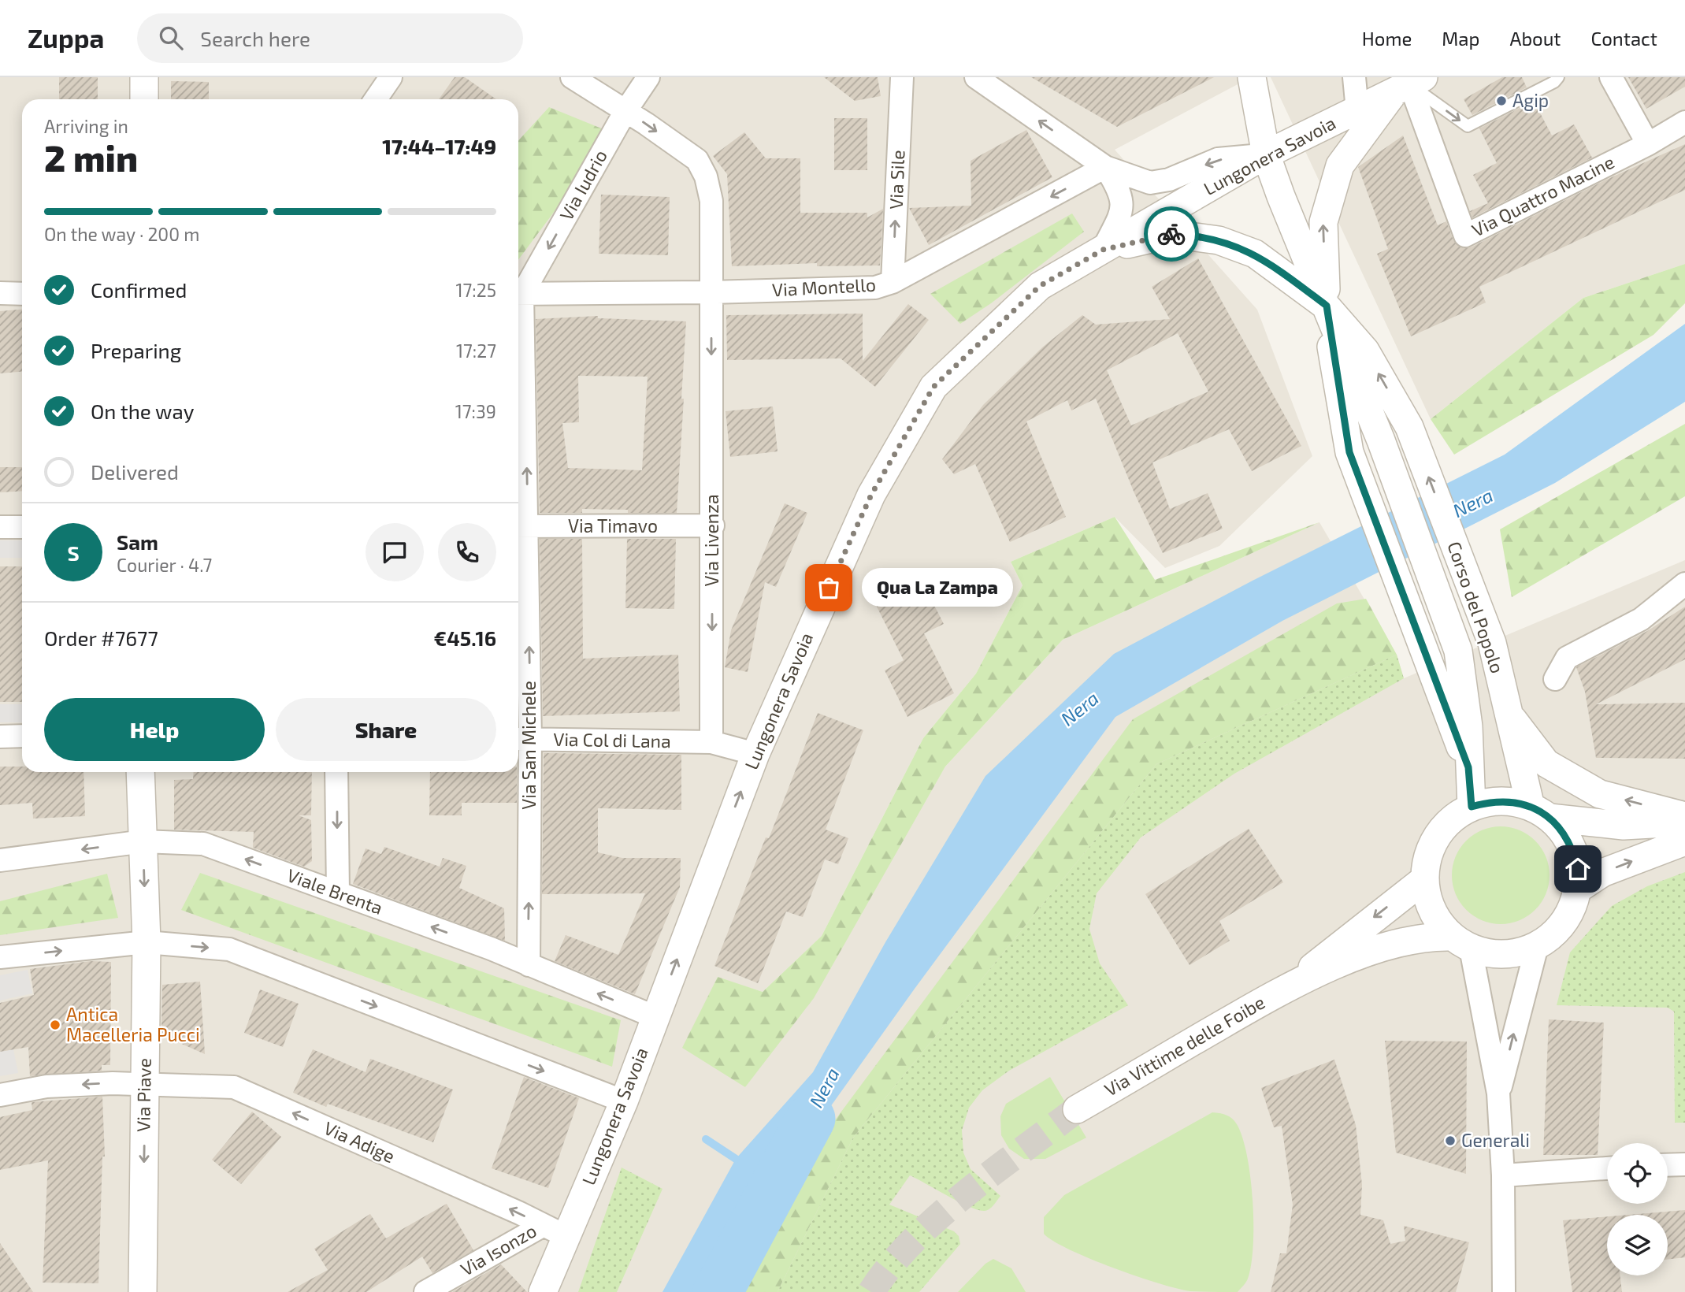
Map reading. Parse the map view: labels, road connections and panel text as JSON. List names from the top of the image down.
{
  "streets": {
    "street": [
      "Lungonera Savoia",
      "Via Sile",
      "Via Iudrio",
      "Via Quattro Macine",
      "Via Montello",
      "Via Timavo",
      "Via Livenza",
      "Corso del Popolo",
      "Via Col di Lana",
      "Via San Michele",
      "Viale Brenta",
      "Via Vittime delle Foibe",
      "Via Piave",
      "Via Adige",
      "Via Isonzo"
    ]
  },
  "crossings": [
    ["Lungonera Savoia", "Via Quattro Macine"],
    ["Lungonera Savoia", "Corso del Popolo"],
    ["Lungonera Savoia", "Viale Brenta"],
    ["Lungonera Savoia", "Via Adige"],
    ["Lungonera Savoia", "Via Isonzo"],
    ["Via Sile", "Via Montello"],
    ["Via Iudrio", "Via Livenza"],
    ["Via Montello", "Via Livenza"],
    ["Via Timavo", "Via Livenza"],
    ["Via Timavo", "Via San Michele"],
    ["Via Livenza", "Via Col di Lana"],
    ["Corso del Popolo", "Via Vittime delle Foibe"],
    ["Via Col di Lana", "Via San Michele"],
    ["Via San Michele", "Viale Brenta"],
    ["Viale Brenta", "Via Piave"],
    ["Via Piave", "Via Adige"],
    ["Via Adige", "Via Isonzo"]
  ],
  "one_way": [
    "Via Sile",
    "Via Iudrio",
    "Via Montello",
    "Via Livenza",
    "Via San Michele",
    "Via Piave"
  ],
  "water": ["Nera"],
  "places": [
    "Agip",
    "Qua La Zampa",
    "Antica Macelleria Pucci",
    "Generali"
  ],
  "page": {
    "header": "Zuppa",
    "search": "Search here",
    "nav": [
      "Home",
      "Map",
      "About",
      "Contact"
    ],
    "heading": ["2 min", "Arriving in", "17:44–17:49"],
    "panel": [
      "Sam",
      "Courier · 4.7",
      "Order #7677",
      "€45.16"
    ],
    "bar": "On the way · 200 m",
    "list": [
      ["Confirmed", "17:25"],
      ["Preparing", "17:27"],
      ["On the way", "17:39"],
      "Delivered"
    ],
    "round": "S",
    "bubble": "Qua La Zampa",
    "buttons": ["Help", "Share"]
  }
}
